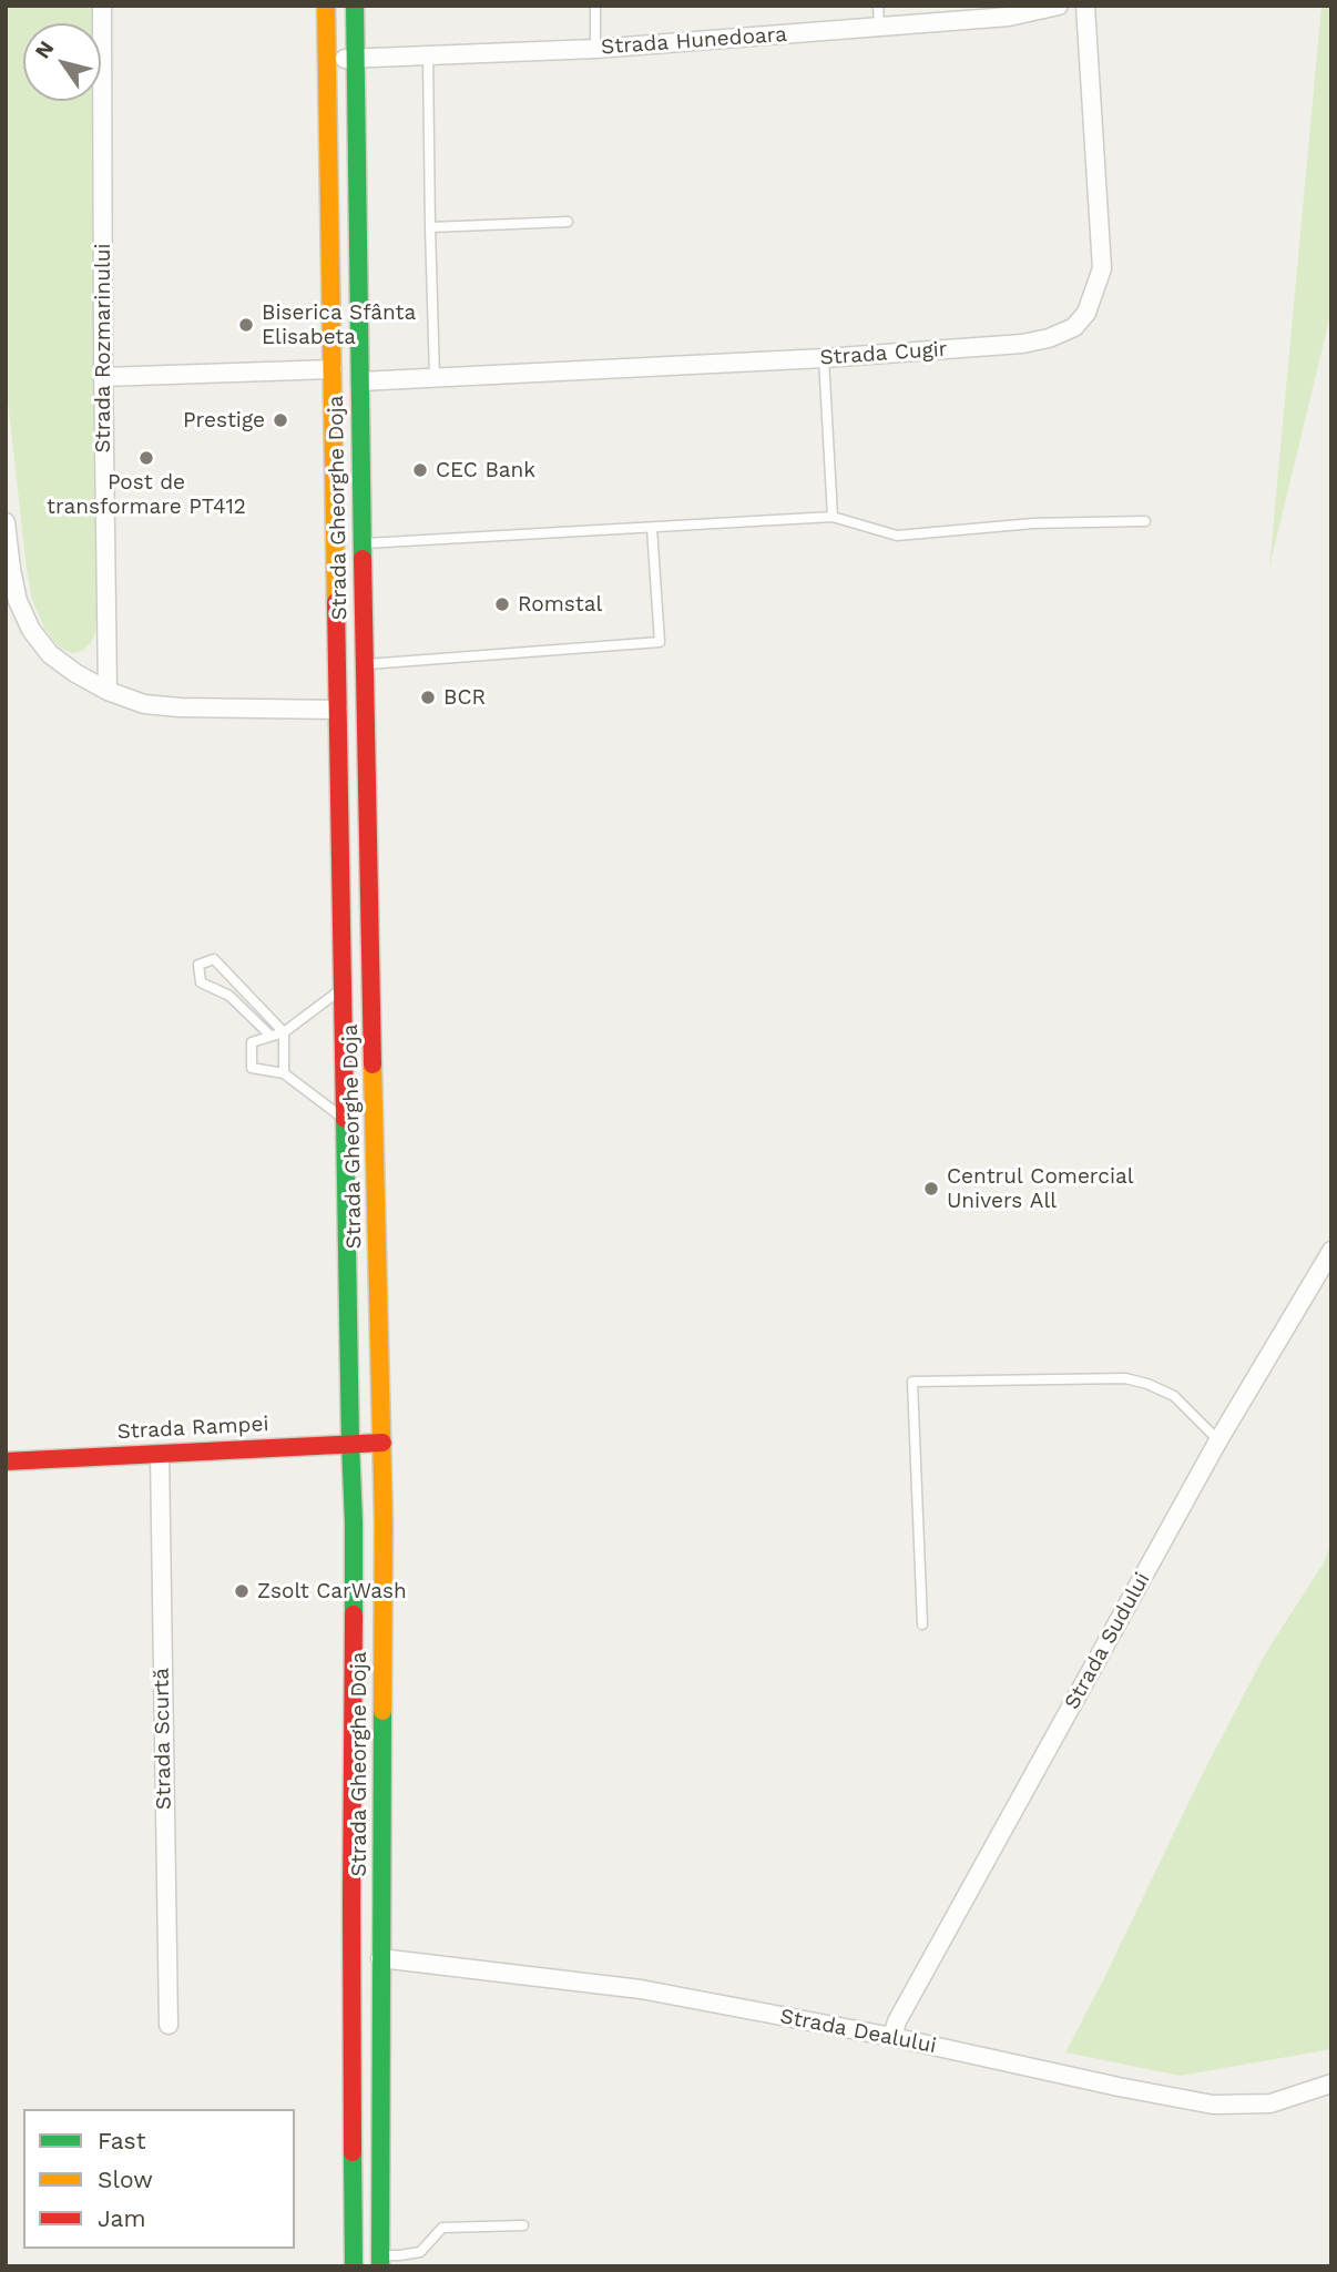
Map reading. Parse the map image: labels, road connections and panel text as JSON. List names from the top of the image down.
{
  "streets": {
    "main road": ["Strada Gheorghe Doja", "Strada Rampei"],
    "street": [
      "Strada Hunedoara",
      "Strada Rozmarinului",
      "Strada Cugir",
      "Strada Sudului",
      "Strada Scurtă",
      "Strada Dealului"
    ]
  },
  "crossings": [
    ["Strada Hunedoara", "Strada Gheorghe Doja"],
    ["Strada Cugir", "Strada Gheorghe Doja"],
    ["Strada Gheorghe Doja", "Strada Rampei"],
    ["Strada Gheorghe Doja", "Strada Dealului"],
    ["Strada Rampei", "Strada Scurtă"],
    ["Strada Sudului", "Strada Dealului"]
  ],
  "places": [
    "Biserica Sfânta Elisabeta",
    "Prestige",
    "Post de transformare PT412",
    "CEC Bank",
    "Romstal",
    "BCR",
    "Centrul Comercial Univers All",
    "Zsolt CarWash"
  ],
  "legend": ["Fast", "Slow", "Jam"],
  "north": "top left"
}
